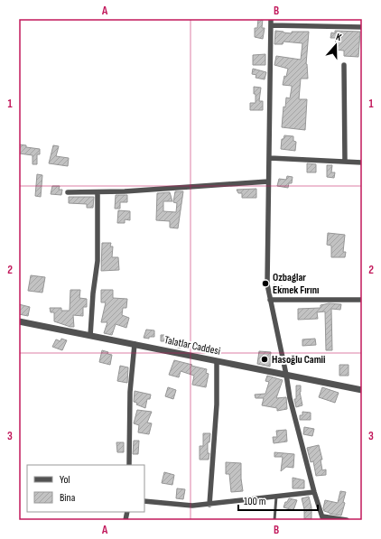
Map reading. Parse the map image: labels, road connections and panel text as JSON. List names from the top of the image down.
{
  "streets": {
    "street": ["Talatlar Caddesi"]
  },
  "places": ["Ozbaglar Ekmek Fırını", "Hasoğlu Camii"],
  "legend": ["Yol", "Bina"],
  "scale_bar": "100 m",
  "north": "top",
  "grid": {
    "columns": ["A", "B"],
    "rows": ["1", "2", "3"]
  }
}
